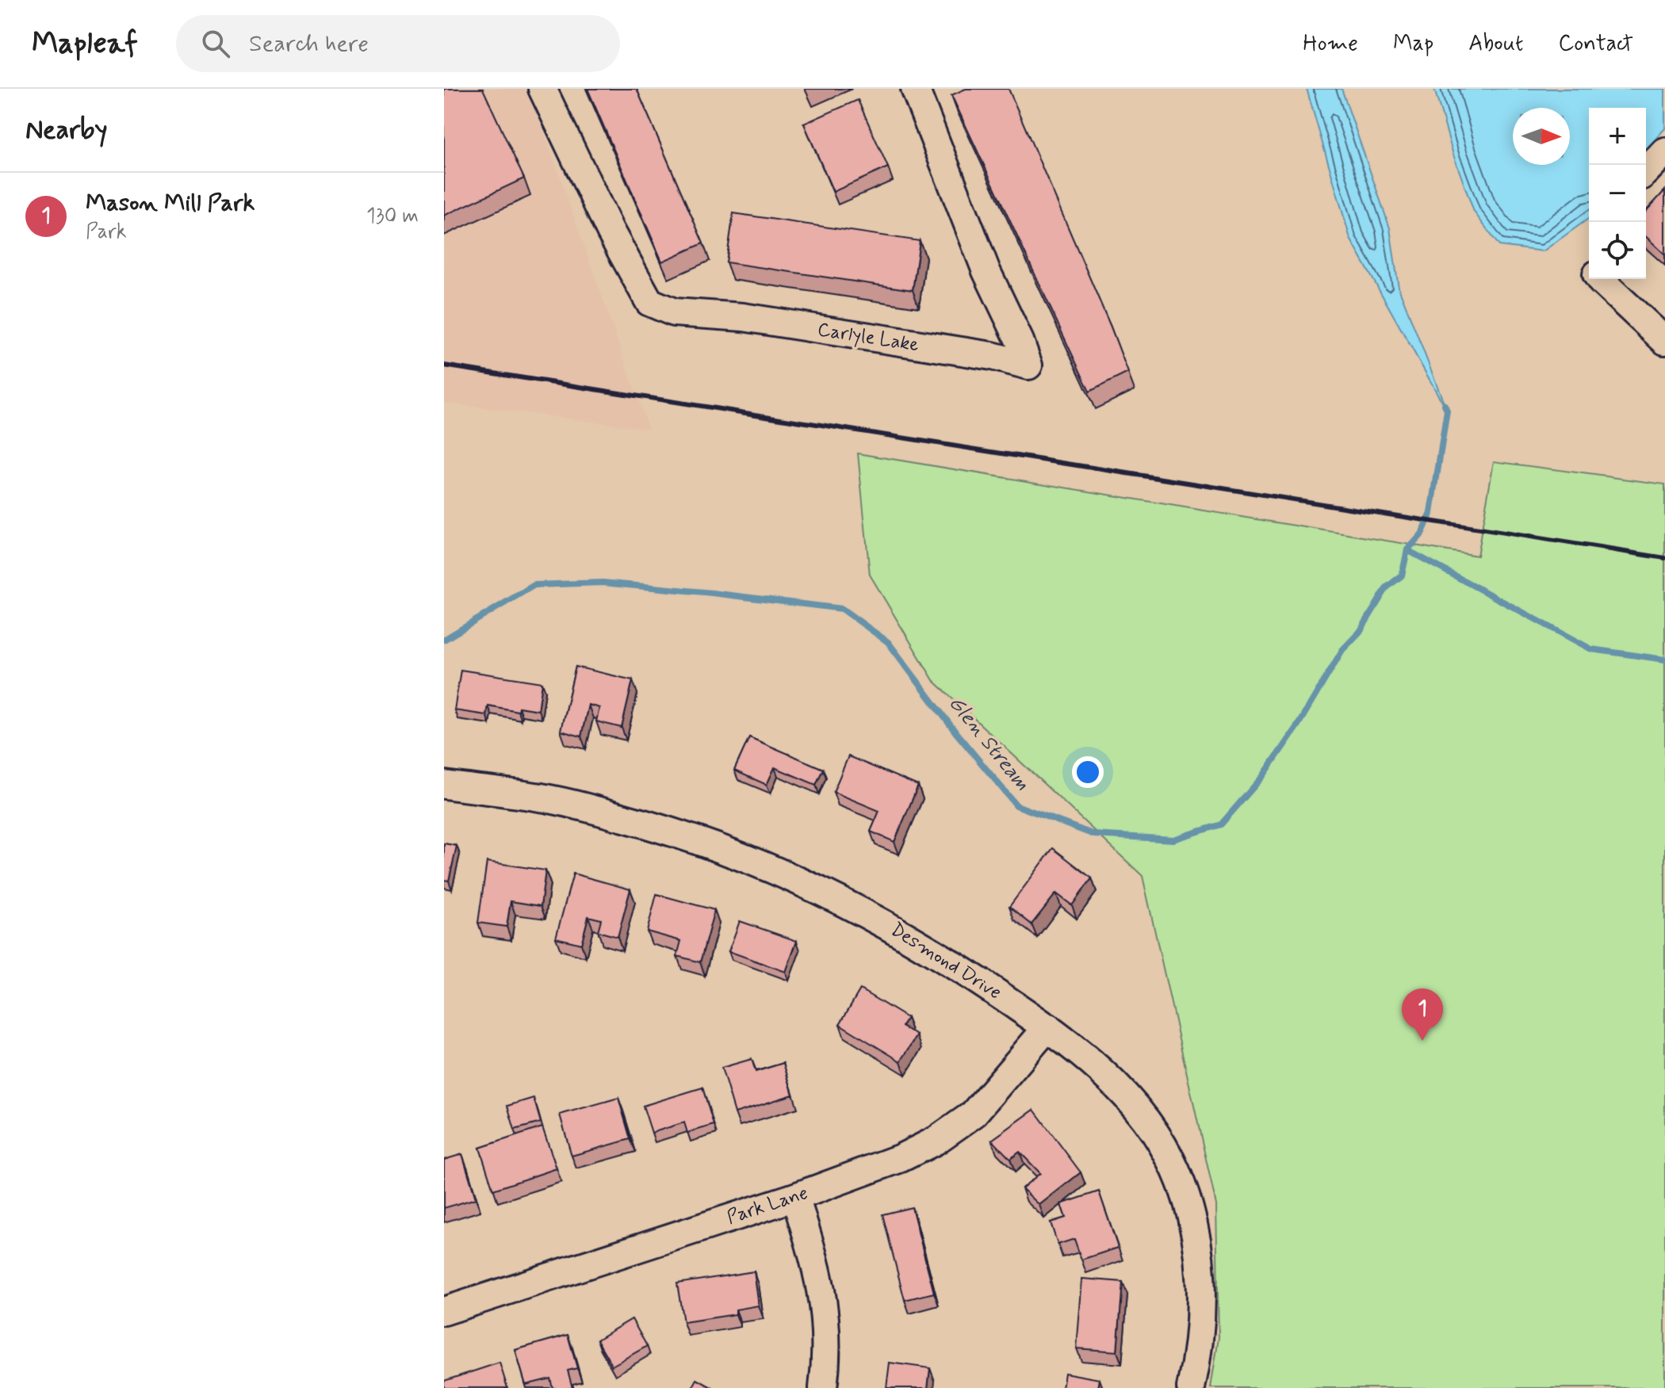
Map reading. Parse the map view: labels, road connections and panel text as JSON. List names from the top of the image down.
{
  "streets": {
    "street": ["Carlyle Lake", "Desmond Drive", "Park Lane"]
  },
  "crossings": [
    ["Desmond Drive", "Park Lane"]
  ],
  "water": ["Glen Stream"],
  "north": "right",
  "page": {
    "header": "Mapleaf",
    "search": "Search here",
    "nav": [
      "Home",
      "Map",
      "About",
      "Contact"
    ],
    "heading": "Nearby",
    "map_buttons": ["+", "−"],
    "list": [
      {
        "mark": "1",
        "name": "Mason Mill Park",
        "note": "Park",
        "value": "130 m"
      }
    ],
    "pins": "1"
  }
}
